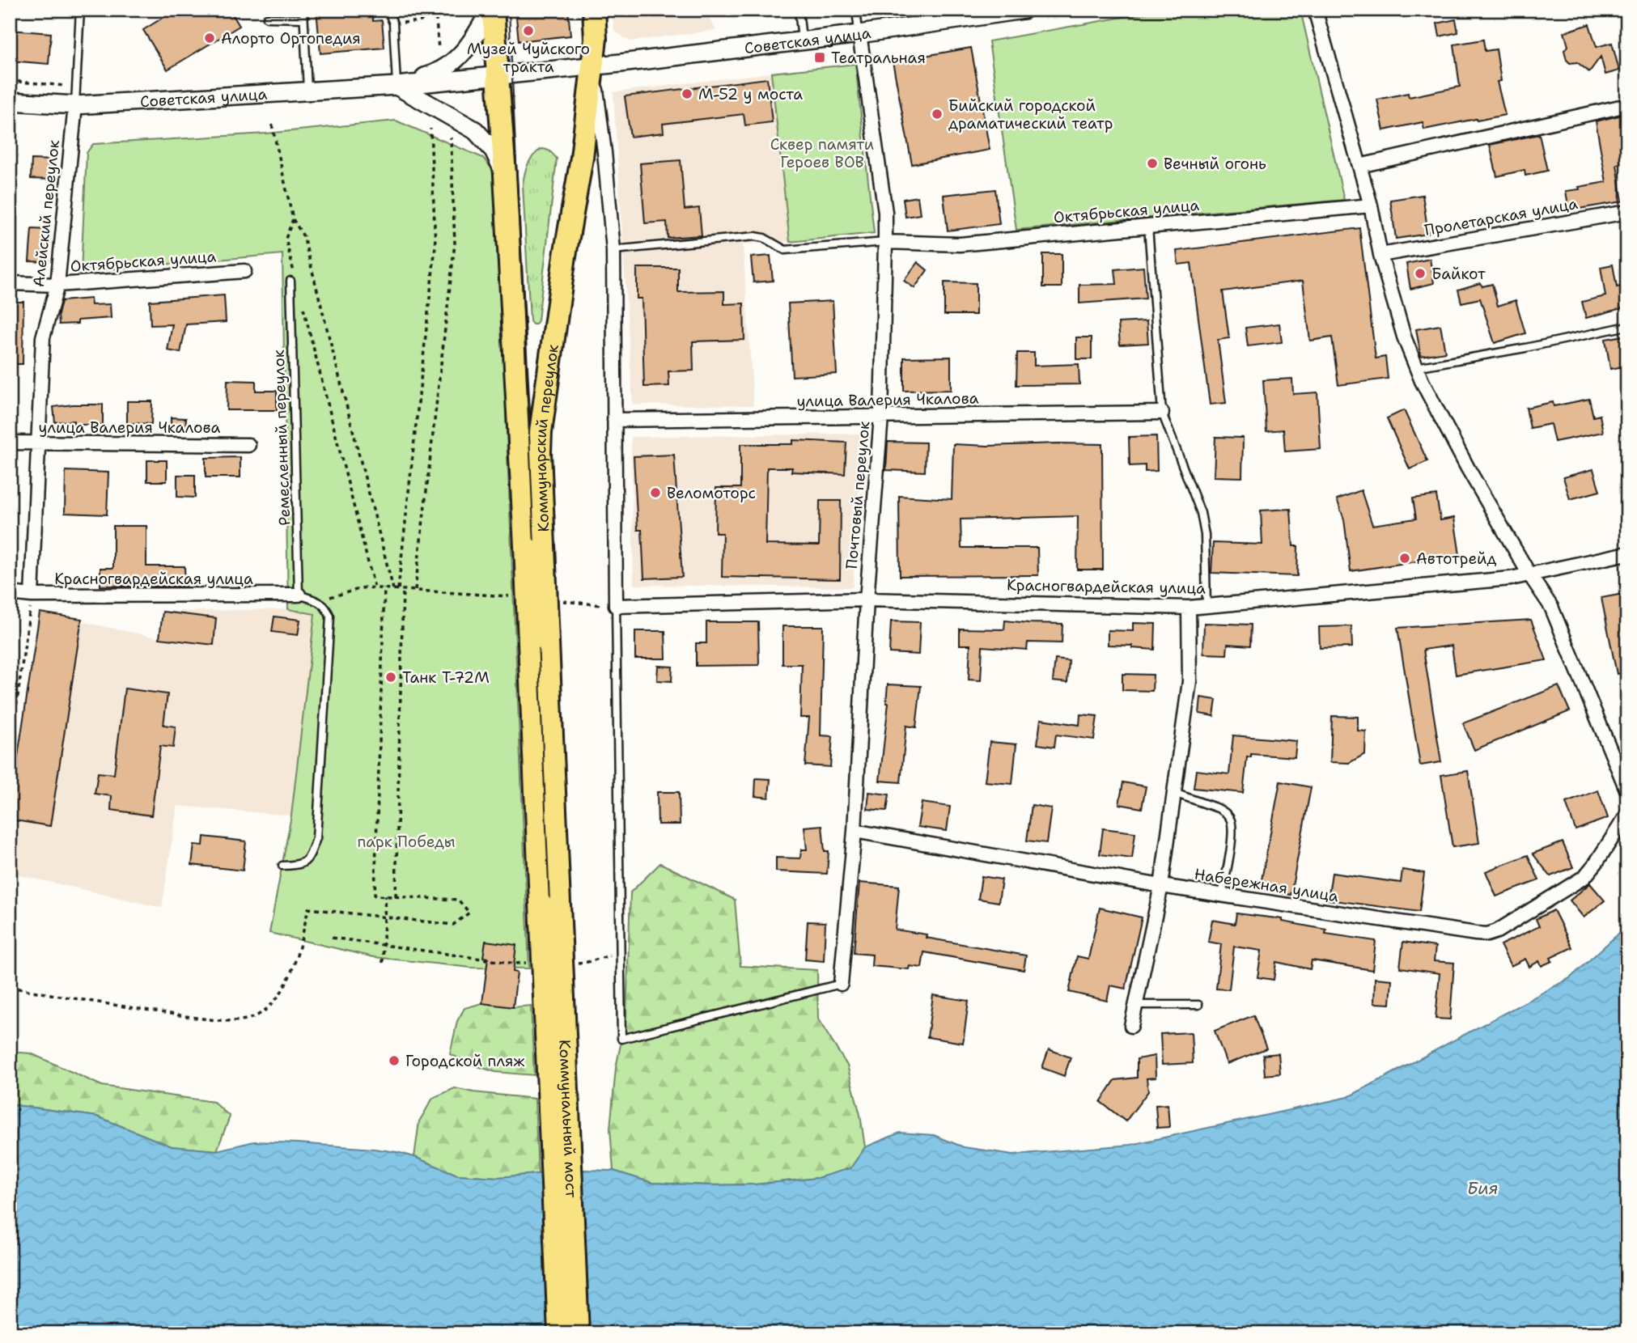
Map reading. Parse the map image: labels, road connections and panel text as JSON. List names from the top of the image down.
{
  "streets": {
    "main road": ["Коммунарский переулок", "Коммунальный мост"],
    "street": [
      "Советская улица",
      "Октябрьская улица",
      "Алейский переулок",
      "Пролетарская улица",
      "улица Валерия Чкалова",
      "Почтовый переулок",
      "Красногвардейская улица",
      "Набережная улица"
    ],
    "lane": ["Ремесленный переулок"]
  },
  "crossings": [
    ["Советская улица", "Алейский переулок"],
    ["Советская улица", "Коммунарский переулок"],
    ["Советская улица", "Почтовый переулок"],
    ["Октябрьская улица", "Алейский переулок"],
    ["Октябрьская улица", "Почтовый переулок"],
    ["Алейский переулок", "улица Валерия Чкалова"],
    ["Алейский переулок", "Красногвардейская улица"],
    ["улица Валерия Чкалова", "Почтовый переулок"],
    ["Ремесленный переулок", "Красногвардейская улица"],
    ["Коммунарский переулок", "Коммунальный мост"],
    ["Почтовый переулок", "Красногвардейская улица"],
    ["Почтовый переулок", "Набережная улица"]
  ],
  "water": ["Бия"],
  "parks": ["Сквер памяти Героев ВОВ", "парк Победы"],
  "places": {
    "other": [
      "Музей Чуйского тракта",
      "Алорто Ортопедия",
      "М-52 у моста",
      "Бийский городской драматический театр",
      "Вечный огонь",
      "Байкот",
      "Веломоторс",
      "Автотрейд",
      "Танк Т-72М",
      "Городской пляж"
    ],
    "transit": ["Театральная"]
  }
}
